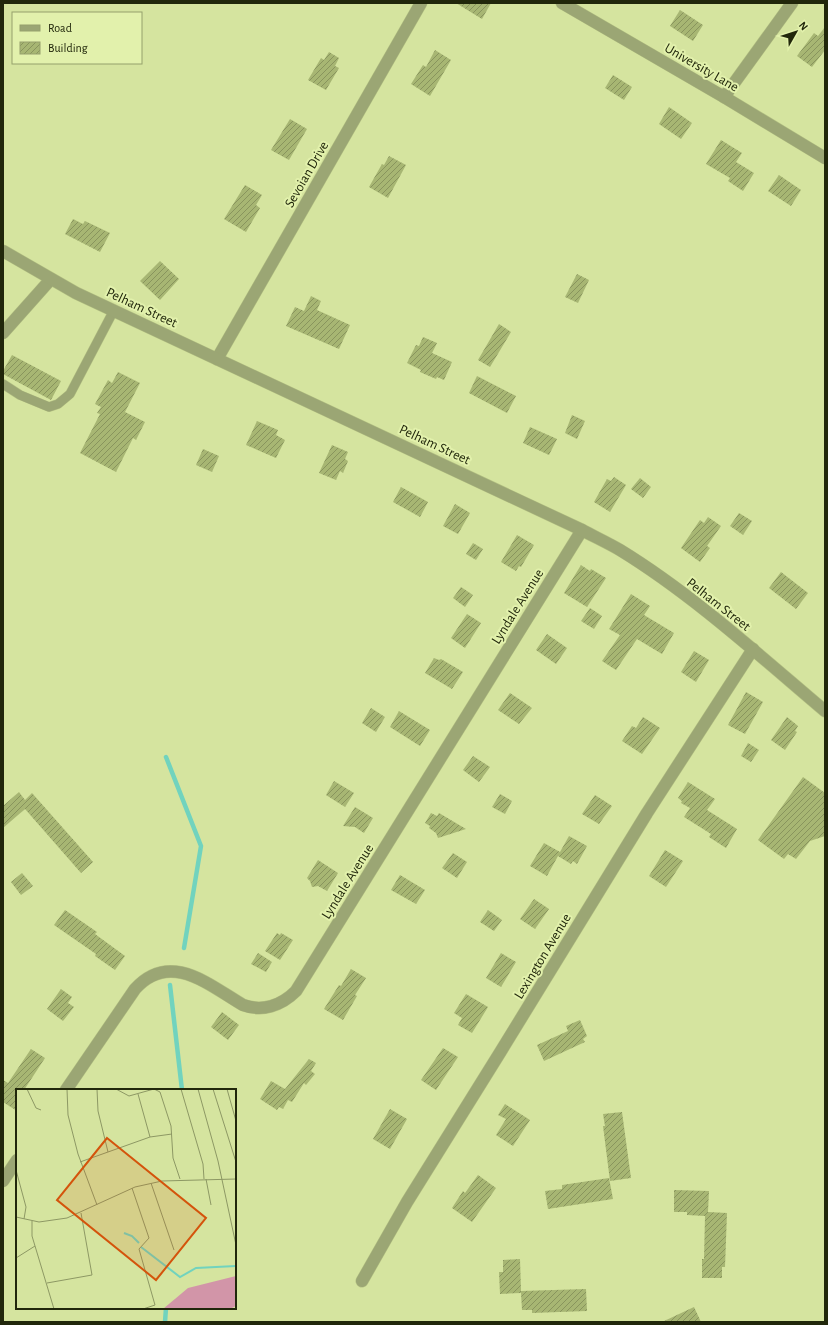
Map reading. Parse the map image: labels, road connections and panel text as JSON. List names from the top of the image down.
{
  "streets": {
    "street": [
      "University Lane",
      "Sevoian Drive",
      "Pelham Street",
      "Lyndale Avenue",
      "Lexington Avenue"
    ]
  },
  "crossings": [
    ["Sevoian Drive", "Pelham Street"],
    ["Pelham Street", "Lyndale Avenue"],
    ["Pelham Street", "Lexington Avenue"]
  ],
  "legend": ["Road", "Building"],
  "north": "top right"
}
